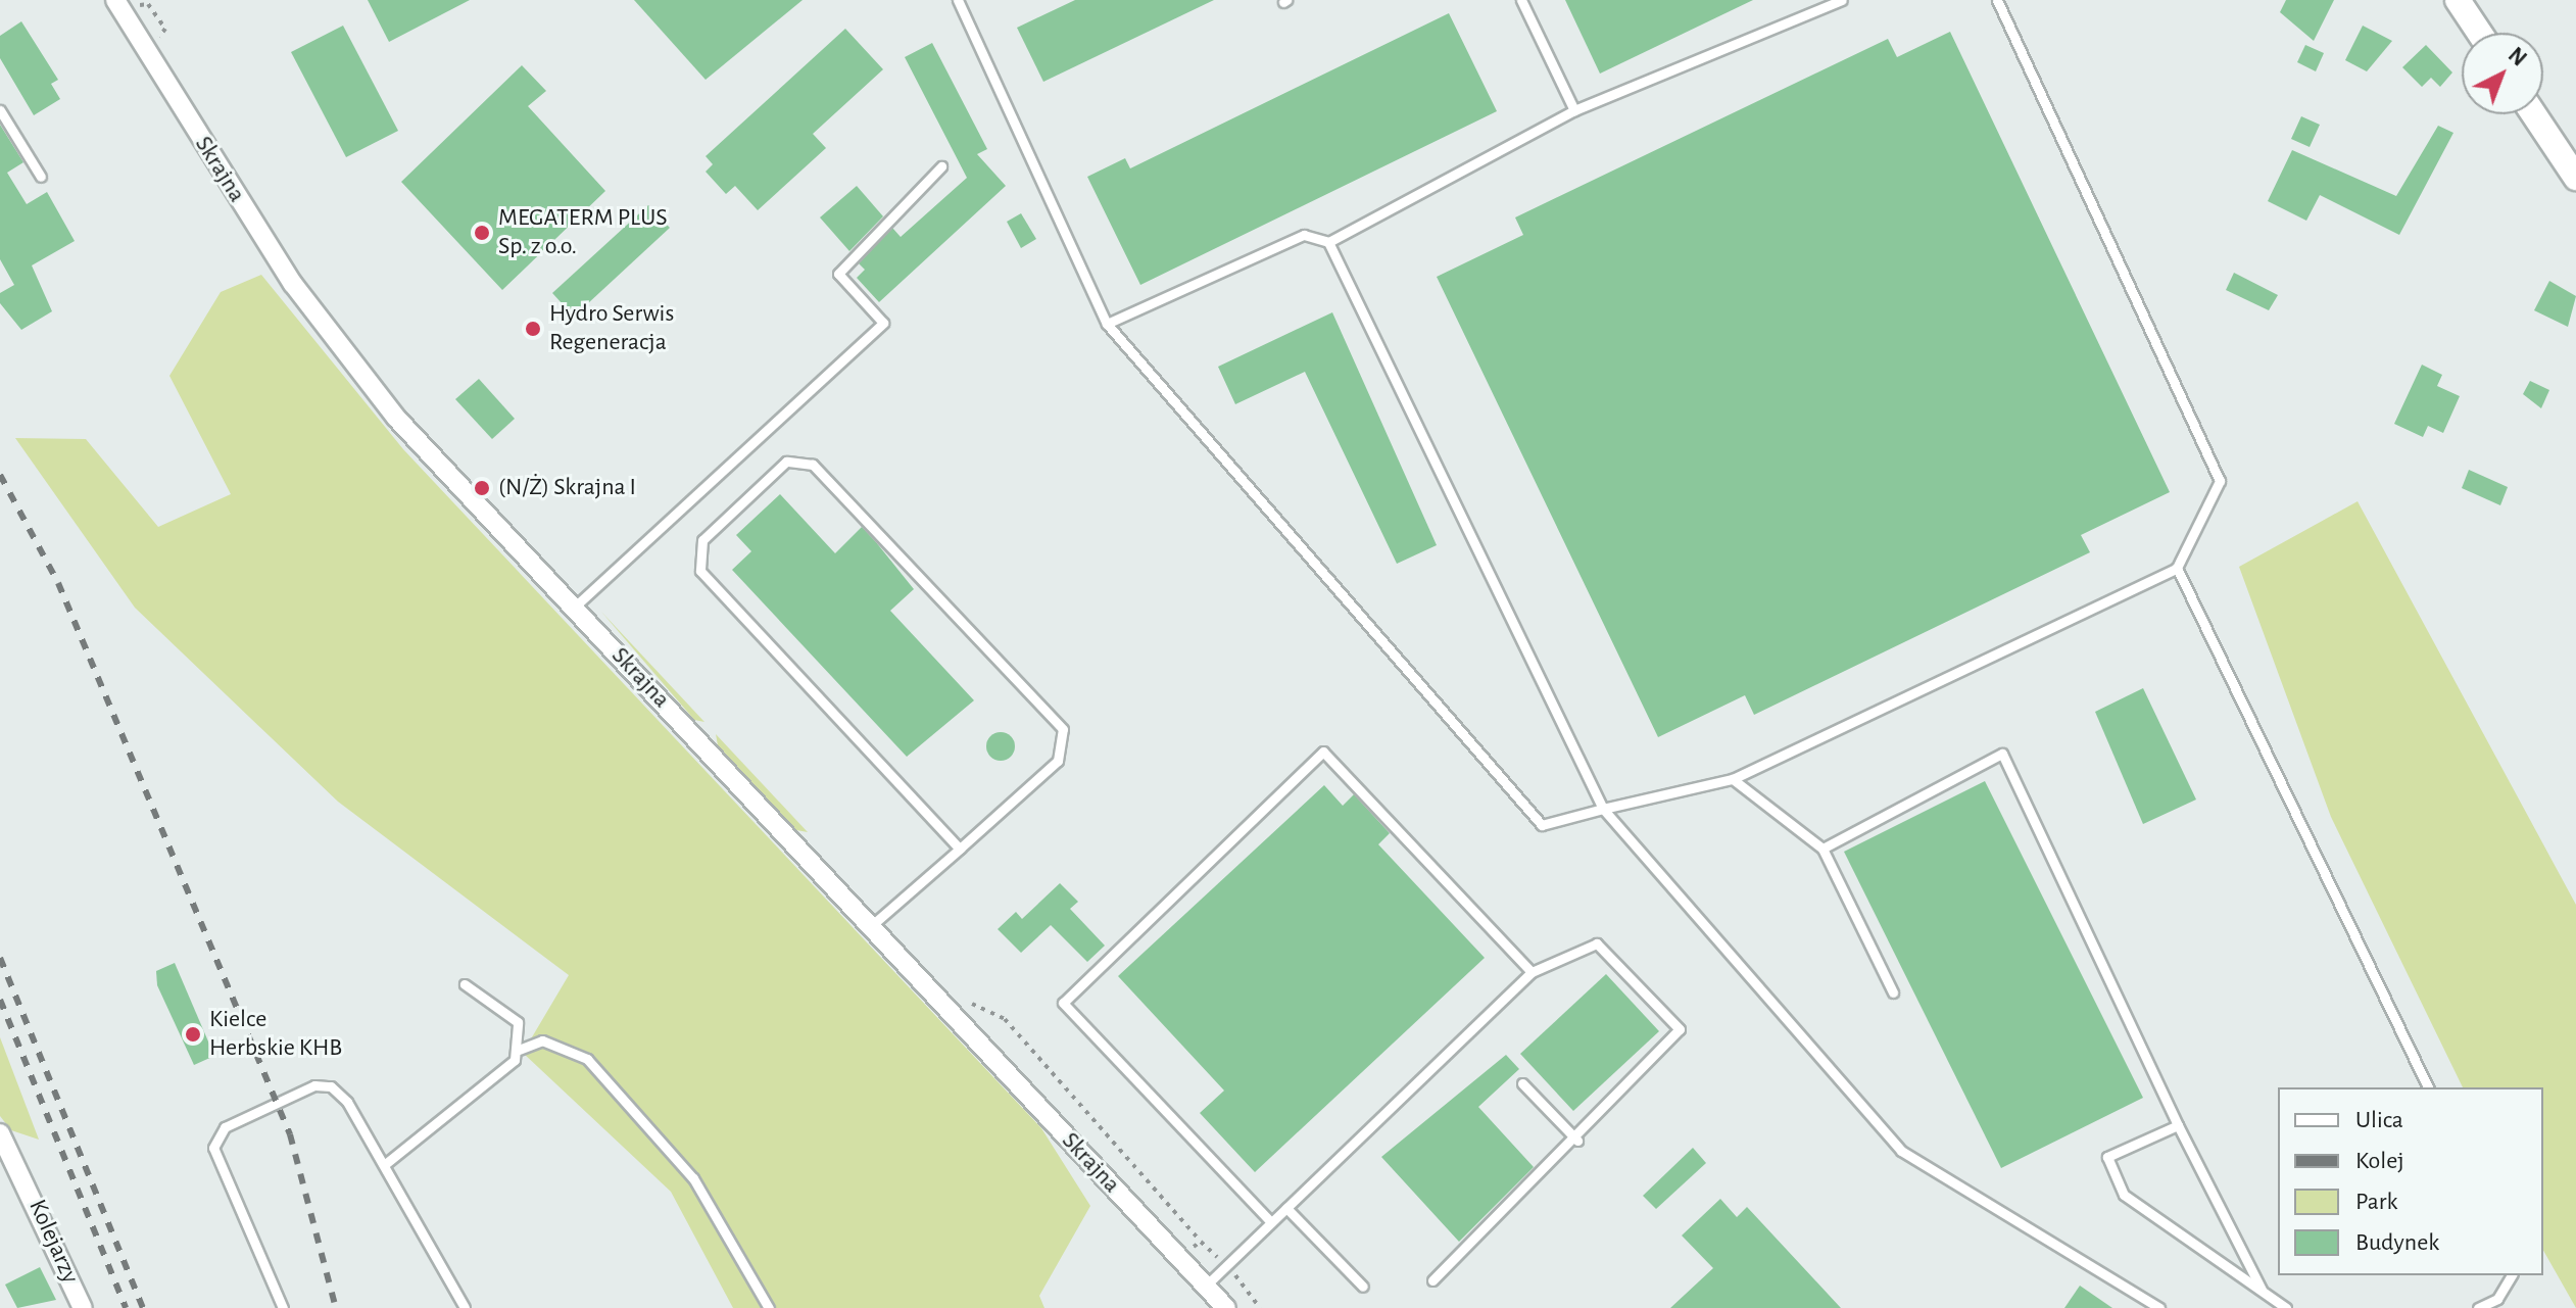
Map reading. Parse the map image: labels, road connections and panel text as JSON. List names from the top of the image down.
{
  "streets": {
    "street": ["Skrajna", "Kolejarzy"]
  },
  "places": [
    "MEGATERM PLUS Sp. z o.o.",
    "Hydro Serwis Regeneracja",
    "(N/Ż) Skrajna I",
    "Kielce Herbskie KHB"
  ],
  "legend": [
    "Ulica",
    "Kolej",
    "Park",
    "Budynek"
  ],
  "north": "top right"
}
